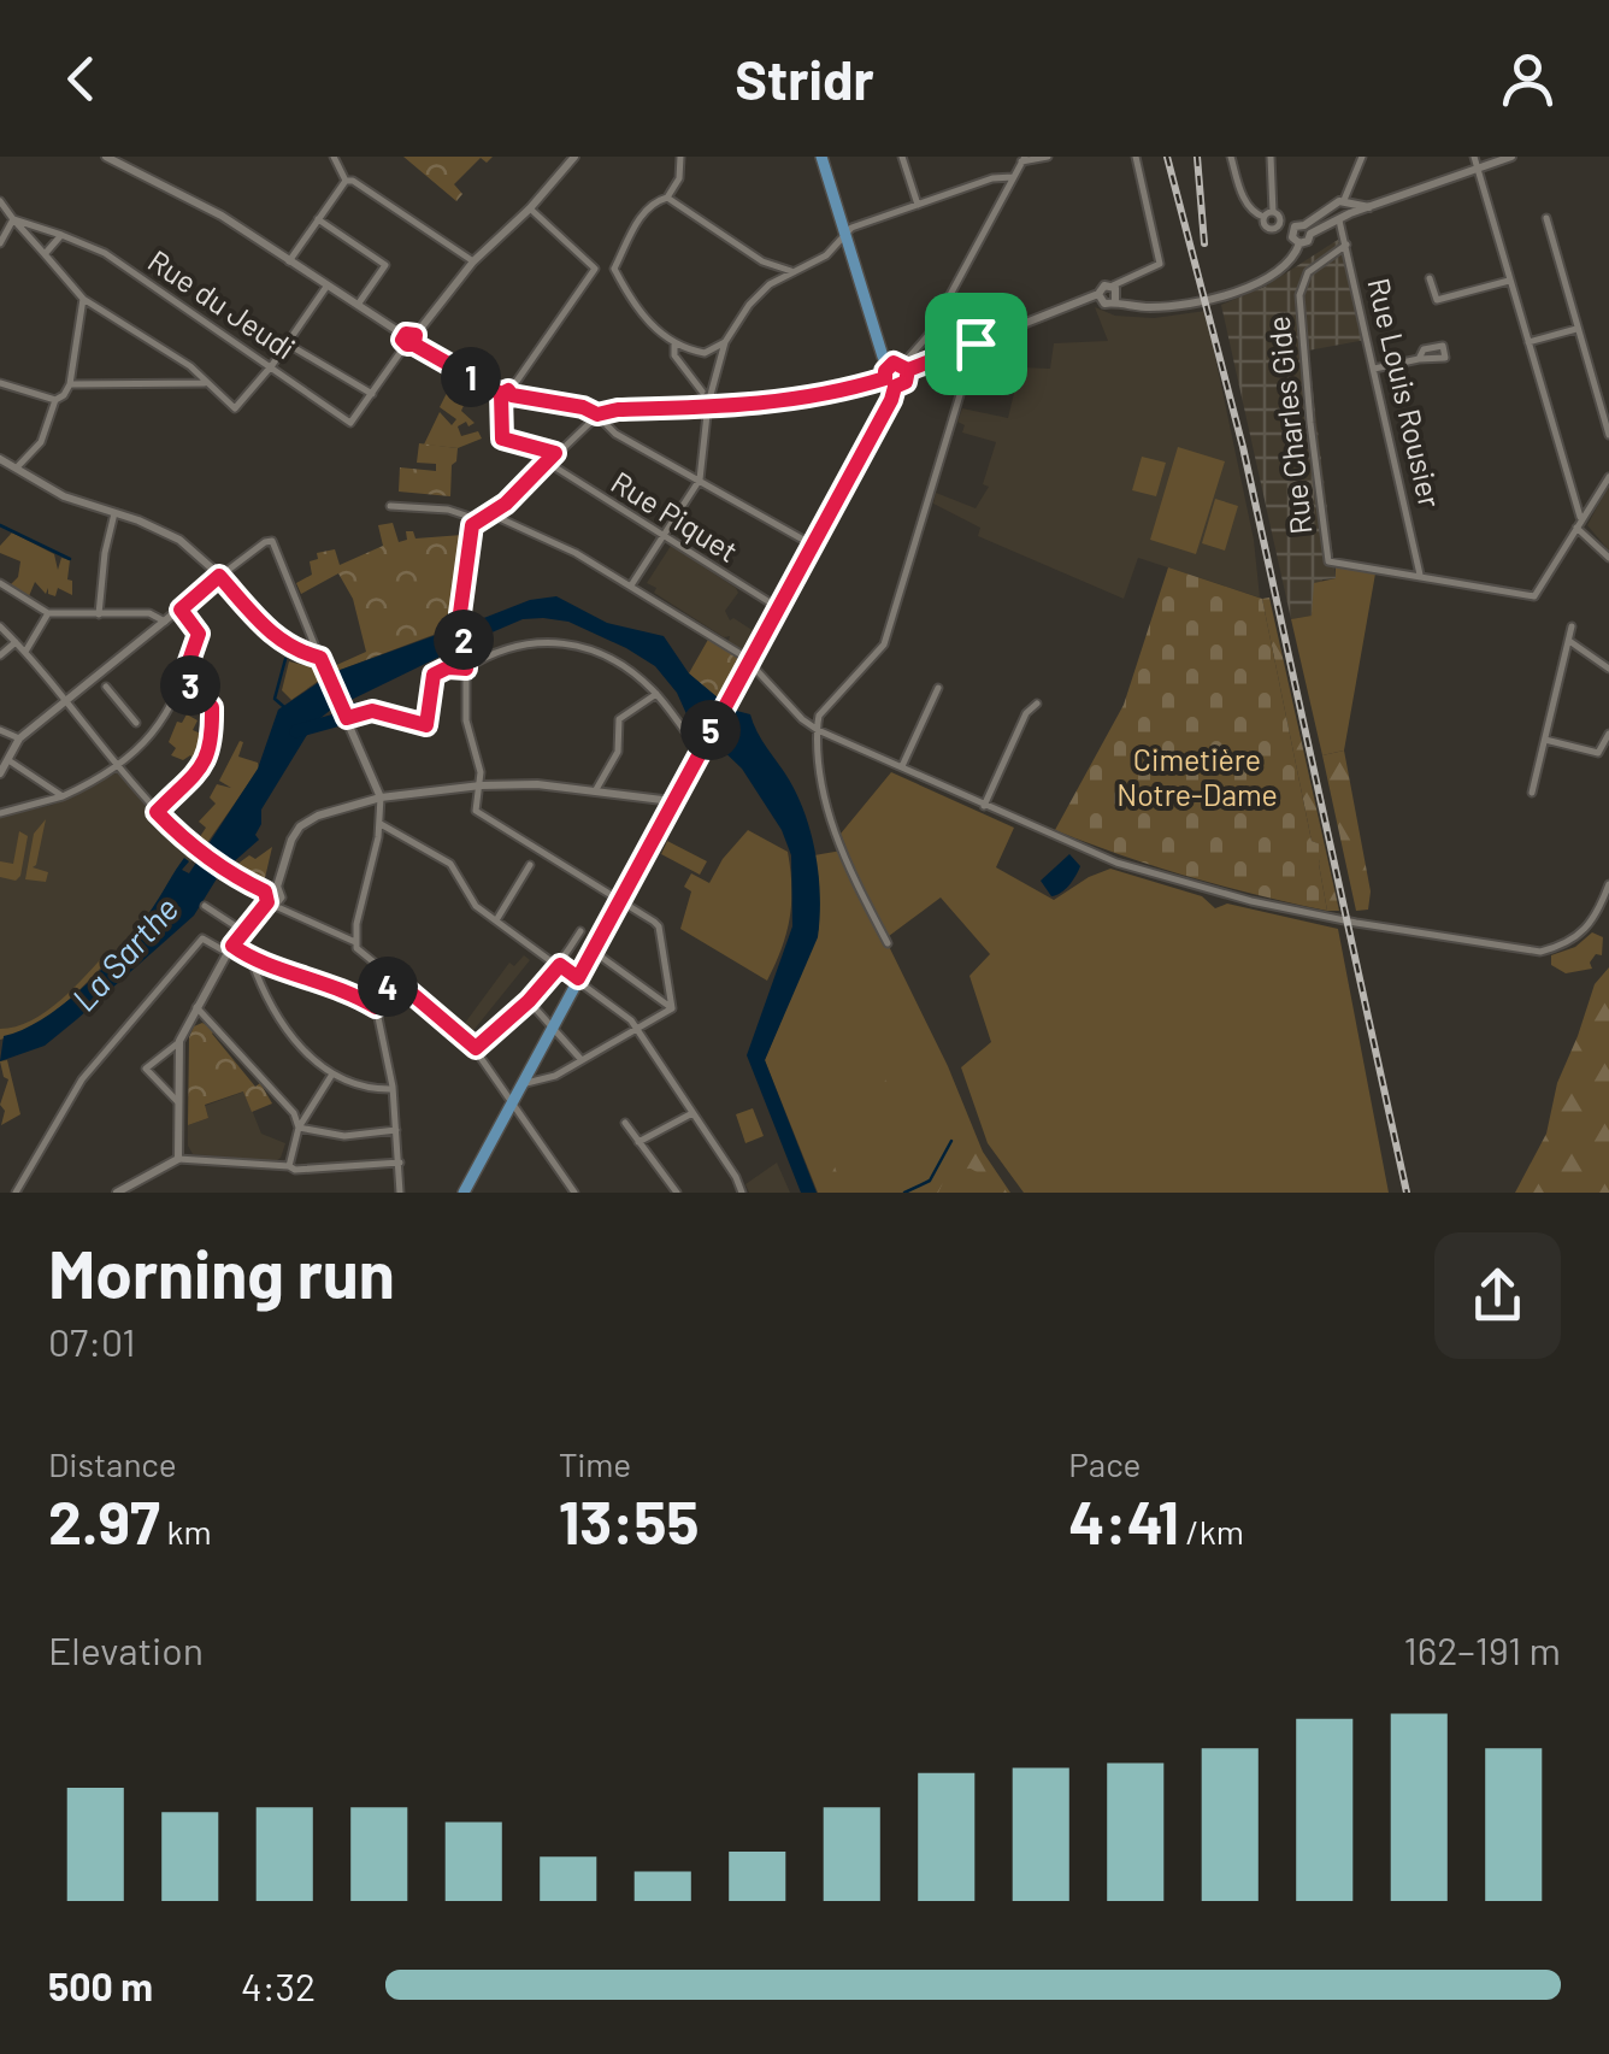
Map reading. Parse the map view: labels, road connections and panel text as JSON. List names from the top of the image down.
{
  "streets": {
    "street": [
      "Rue du Jeudi",
      "Rue Louis Rousier",
      "Rue Charles Gide",
      "Rue Piquet"
    ]
  },
  "crossings": [
    ["Rue Louis Rousier", "Rue Charles Gide"]
  ],
  "water": ["La Sarthe"],
  "parks": ["Cimetière Notre-Dame"],
  "page": {
    "header": "Stridr",
    "pins": [
      "1",
      "2",
      "3",
      "5",
      "4"
    ],
    "heading": ["Morning run", "07:01"],
    "stats": [
      ["Distance", "2.97 km"],
      ["Time", "13:55"],
      ["Pace", "4:41 /km"]
    ],
    "chart": ["Elevation", "162–191 m"],
    "list": [
      {
        "name": "500 m",
        "note": "4:32"
      }
    ]
  }
}
